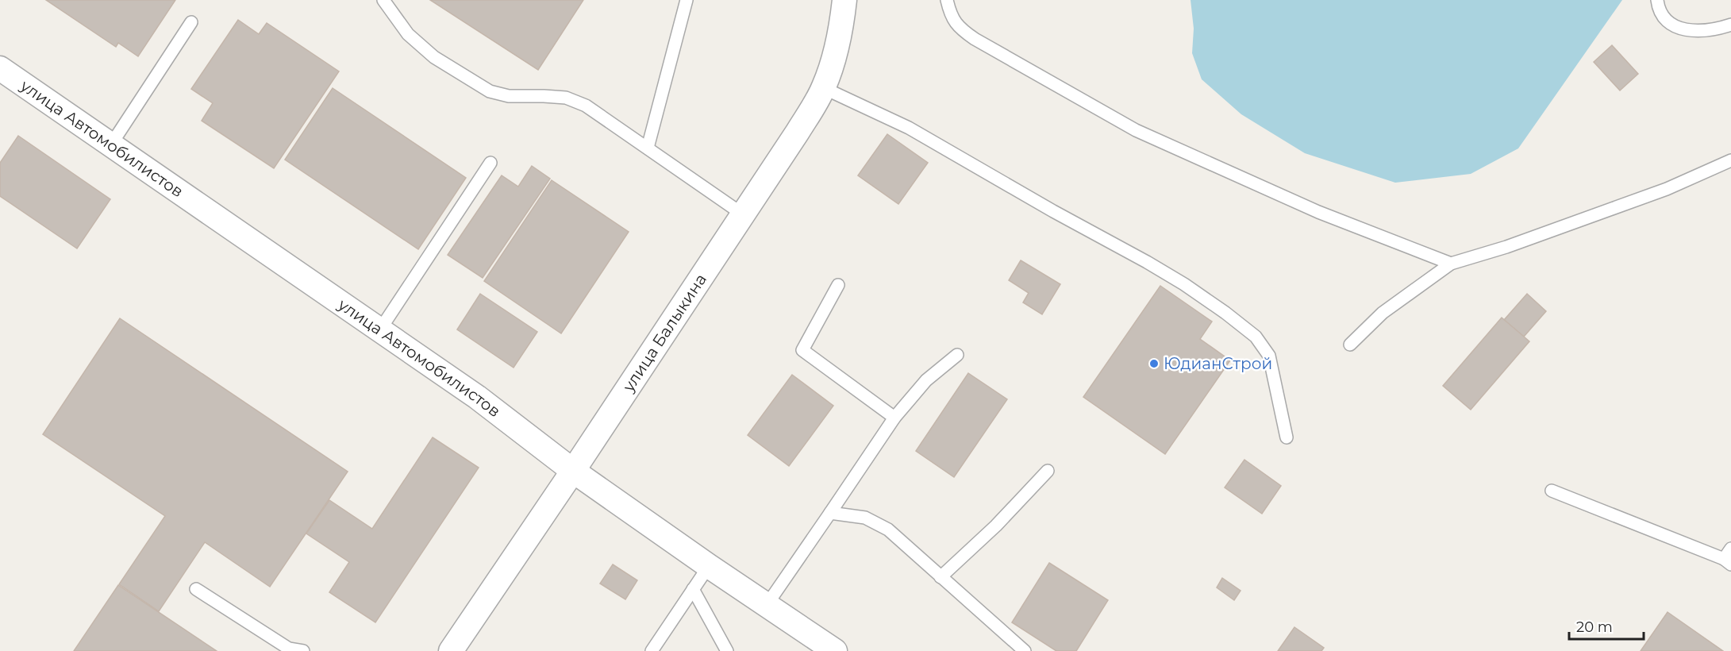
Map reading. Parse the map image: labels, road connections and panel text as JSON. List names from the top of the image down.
{
  "streets": {
    "street": ["улица Автомобилистов", "улица Балыкина"]
  },
  "crossings": [
    ["улица Автомобилистов", "улица Балыкина"]
  ],
  "places": ["ЮдианСтрой"],
  "scale_bar": "20 m"
}
